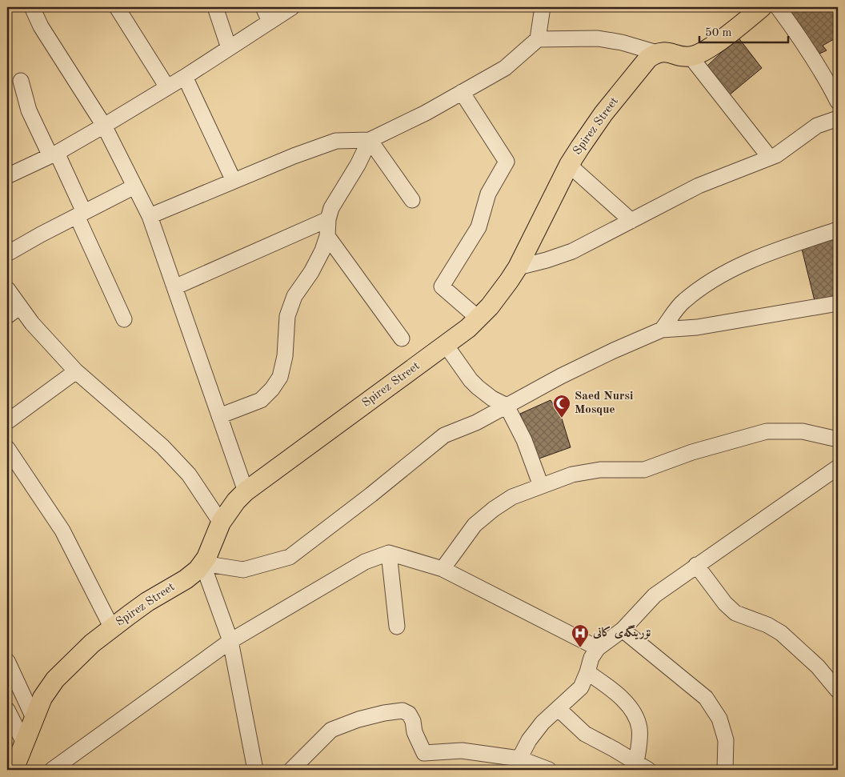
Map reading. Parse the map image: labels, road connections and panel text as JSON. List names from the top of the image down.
{
  "streets": {
    "main road": ["Spirez Street"]
  },
  "places": {
    "mosque": ["Saed Nursi Mosque"],
    "hospital": ["نۆرینگەی کانی"]
  },
  "scale_bar": "50 m"
}
